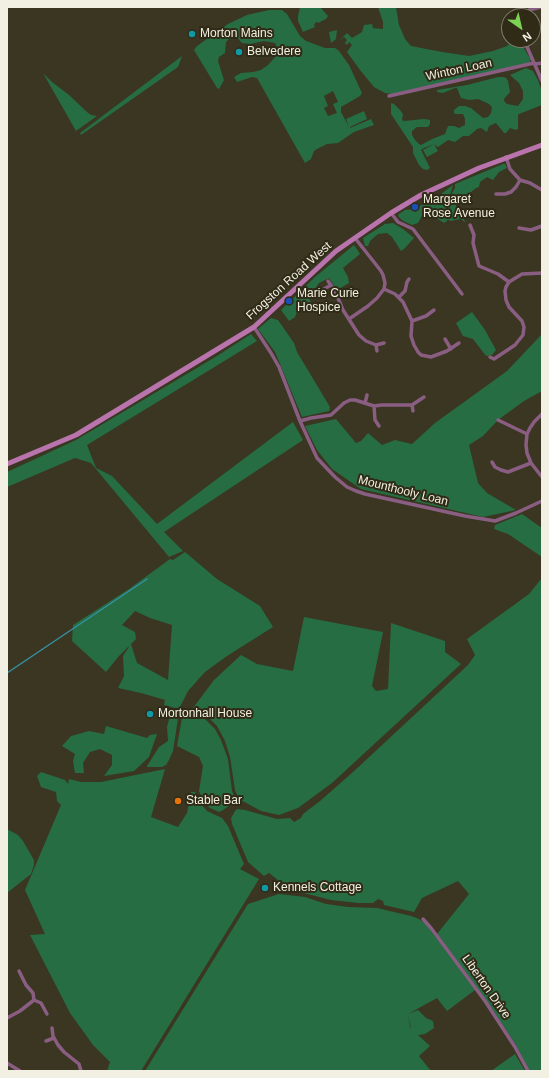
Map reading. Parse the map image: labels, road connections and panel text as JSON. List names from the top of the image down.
{
  "streets": {
    "main road": ["Frogston Road West"],
    "street": ["Winton Loan", "Mounthooly Loan", "Liberton Drive"]
  },
  "crossings": [
    ["Frogston Road West", "Mounthooly Loan"]
  ],
  "places": [
    "Morton Mains",
    "Belvedere",
    "Margaret Rose Avenue",
    "Marie Curie Hospice",
    "Mortonhall House",
    "Stable Bar",
    "Kennels Cottage"
  ],
  "north": "bottom right"
}
